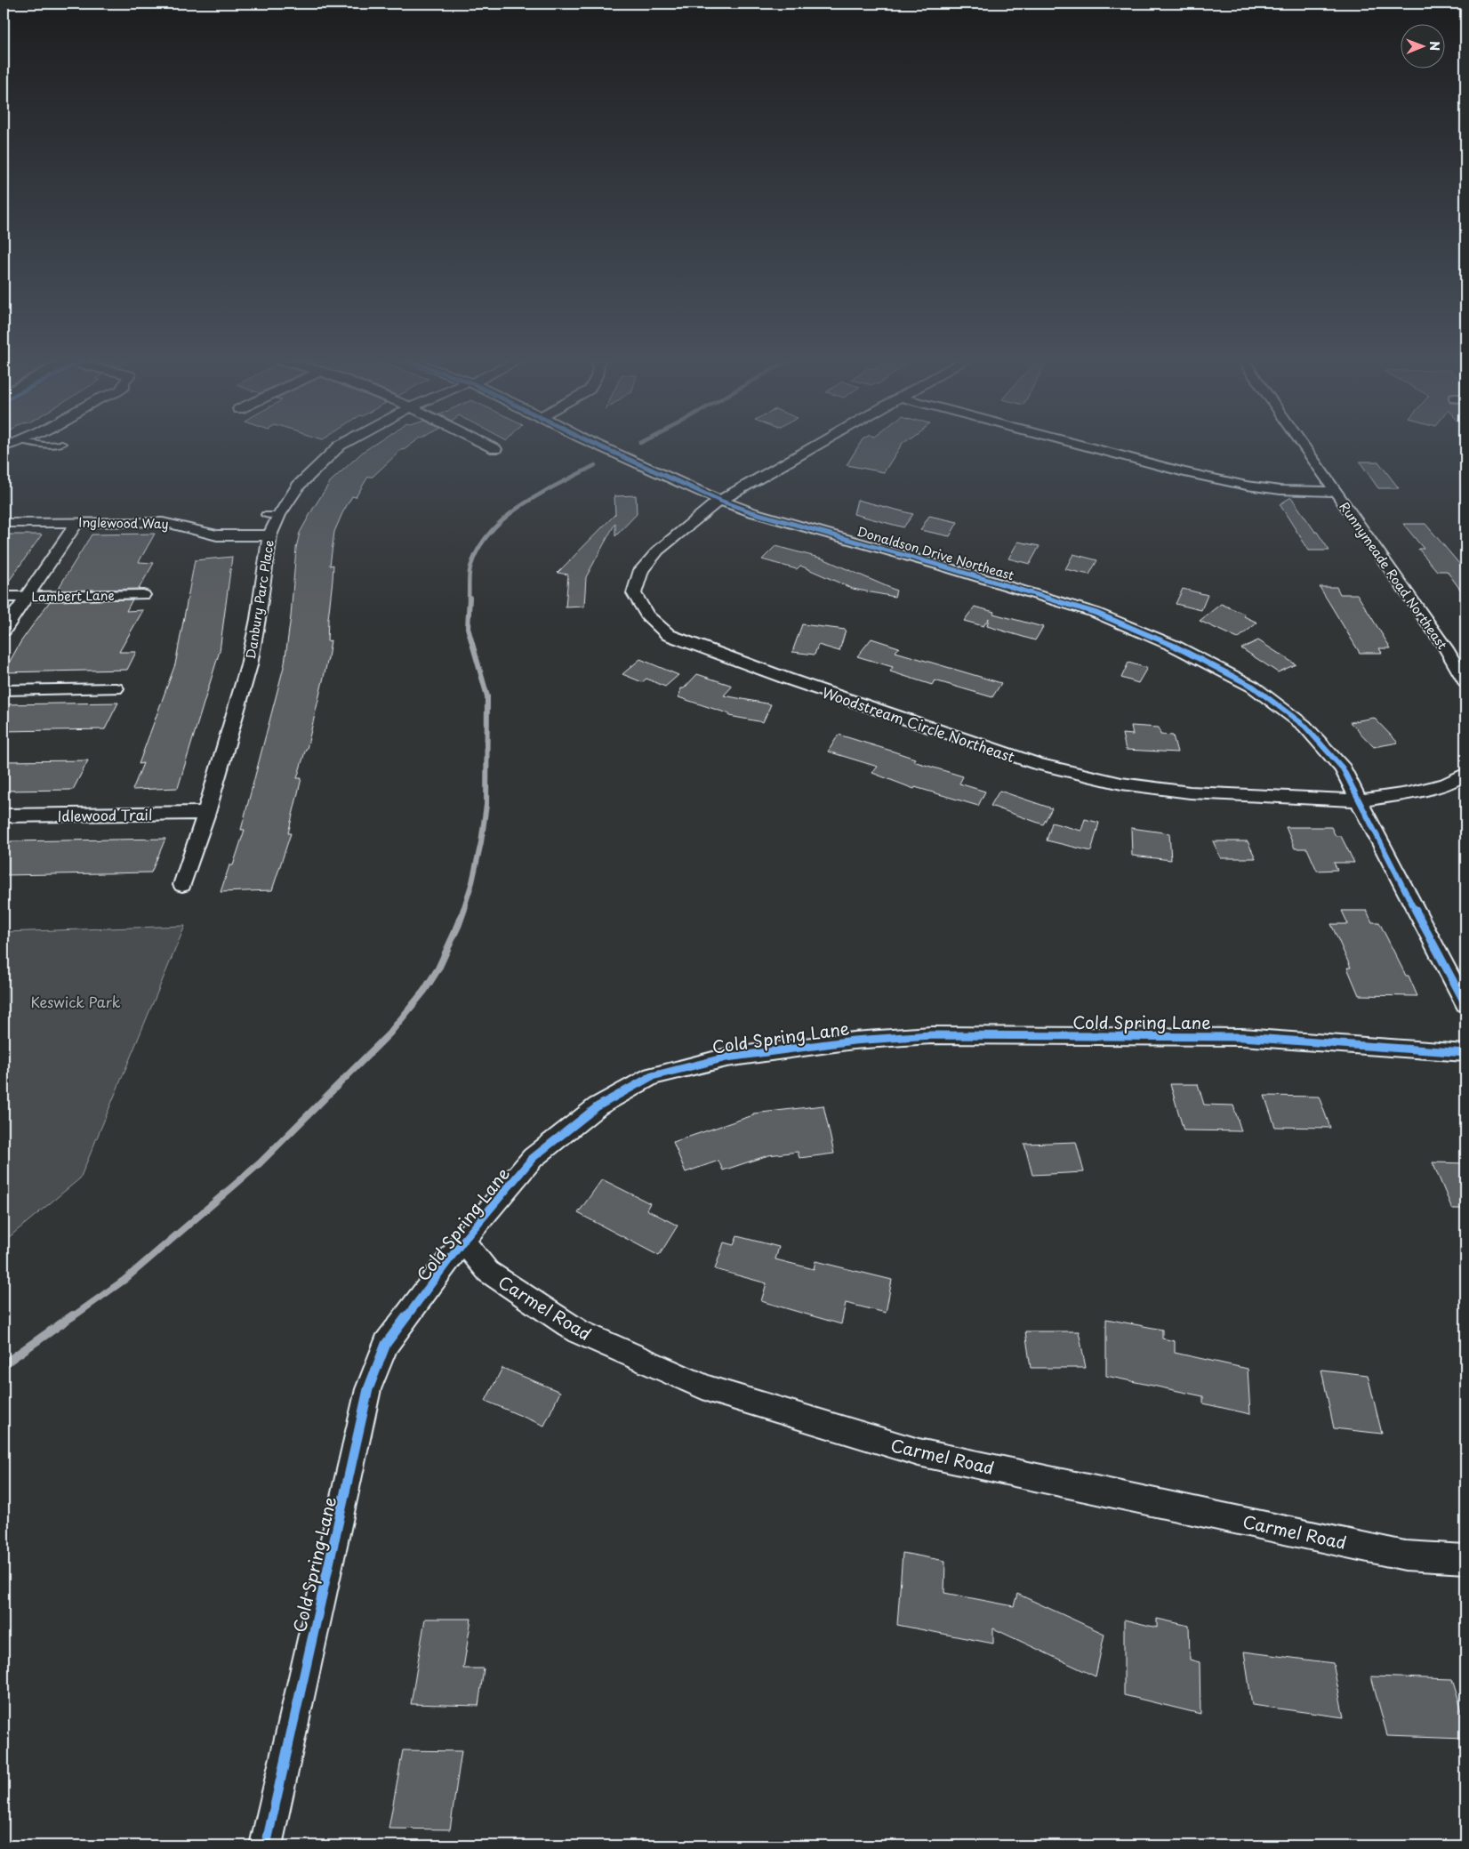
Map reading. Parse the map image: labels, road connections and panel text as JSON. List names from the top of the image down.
{
  "streets": {
    "street": [
      "Inglewood Way",
      "Donaldson Drive Northeast",
      "Runnymeade Road Northeast",
      "Lambert Lane",
      "Danbury Parc Place",
      "Woodstream Circle Northeast",
      "Idlewood Trail",
      "Cold Spring Lane",
      "Carmel Road"
    ]
  },
  "crossings": [
    ["Inglewood Way", "Danbury Parc Place"],
    ["Donaldson Drive Northeast", "Woodstream Circle Northeast"],
    ["Danbury Parc Place", "Idlewood Trail"],
    ["Cold Spring Lane", "Carmel Road"]
  ],
  "parks": ["Keswick Park"],
  "north": "right"
}
